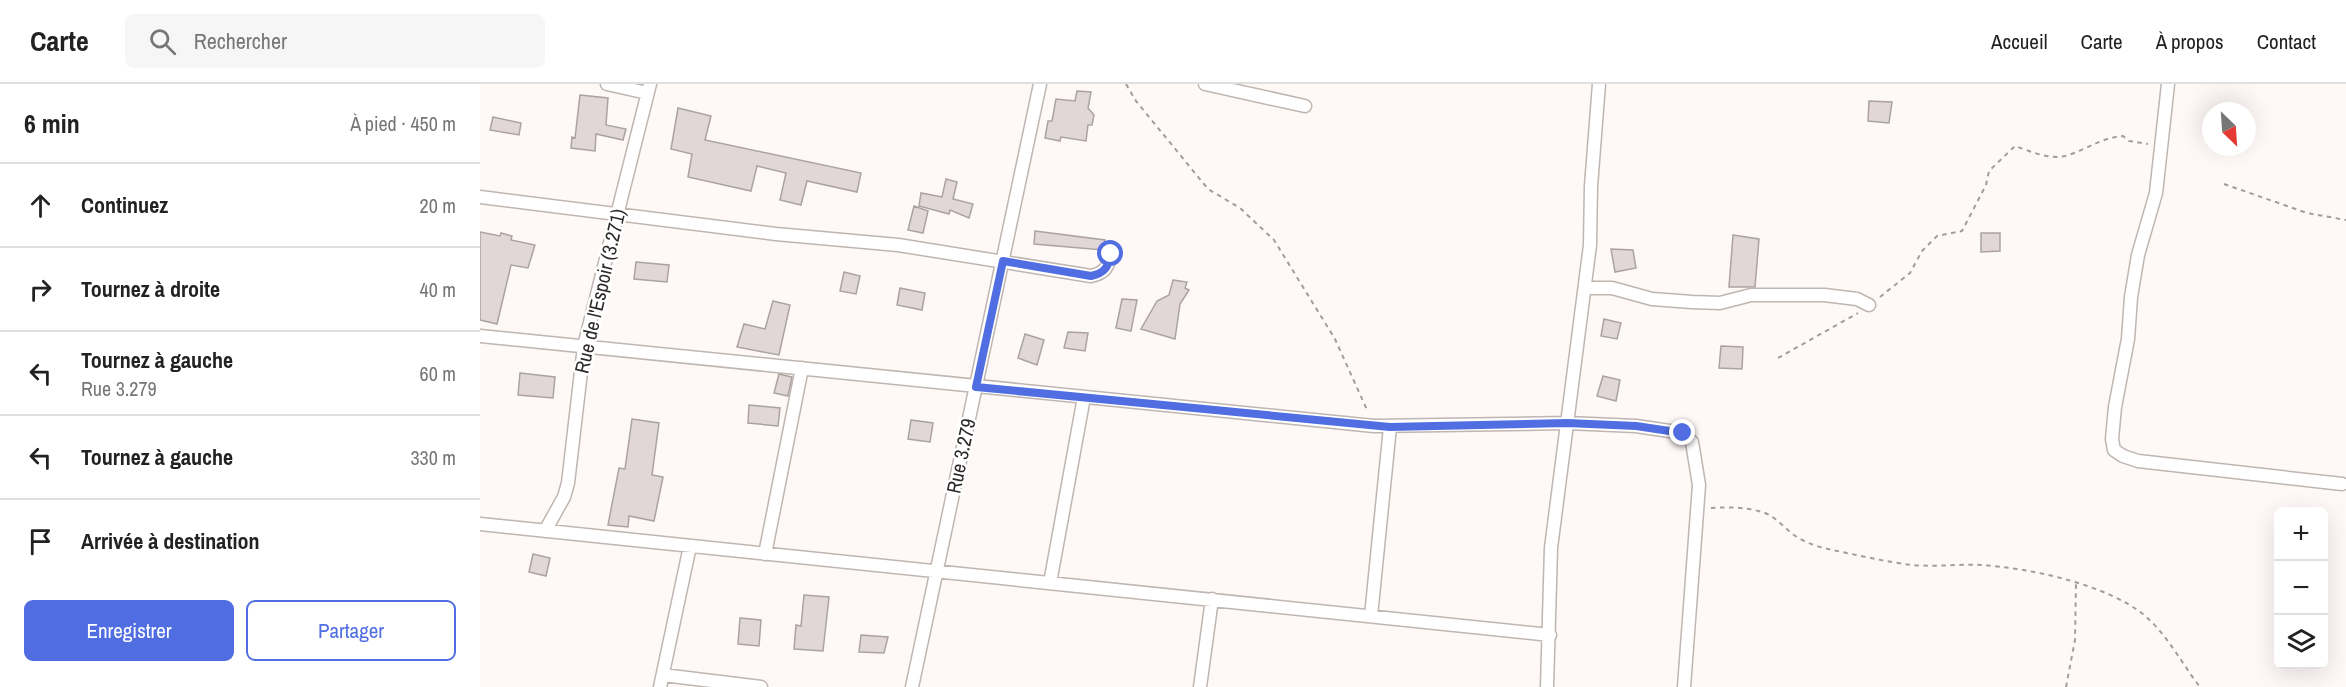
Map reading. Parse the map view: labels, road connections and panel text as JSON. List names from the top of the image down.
{
  "streets": {
    "street": ["Rue de l'Espoir (3.271)", "Rue 3.279"]
  },
  "north": "bottom right",
  "page": {
    "header": "Carte",
    "search": "Rechercher",
    "nav": [
      "Accueil",
      "Carte",
      "À propos",
      "Contact"
    ],
    "heading": ["6 min", "À pied · 450 m"],
    "list": [
      ["Continuez", "20 m"],
      ["Tournez à droite", "40 m"],
      ["Tournez à gauche", "Rue 3.279", "60 m"],
      ["Tournez à gauche", "330 m"],
      "Arrivée à destination"
    ],
    "map_buttons": ["+", "−"],
    "buttons": ["Enregistrer", "Partager"]
  }
}
